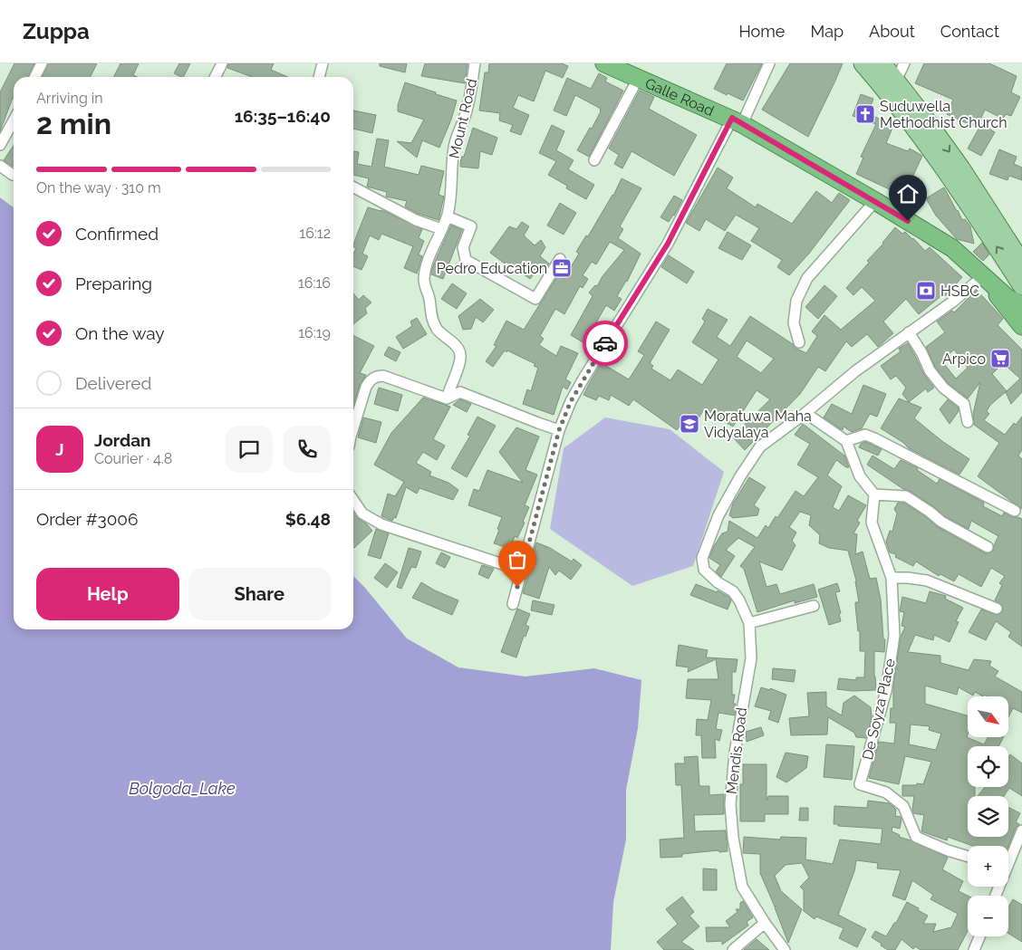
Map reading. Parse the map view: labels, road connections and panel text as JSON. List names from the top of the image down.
{
  "streets": {
    "highway": ["Galle Road"],
    "street": ["Mount Road", "De Soyza Place", "Mendis Road"]
  },
  "water": ["Bolgoda_Lake"],
  "places": {
    "church": ["Suduwella Methodhist Church"],
    "office": ["Pedro Education"],
    "bank": ["HSBC"],
    "supermarket": ["Arpico"],
    "school or university": ["Moratuwa Maha Vidyalaya"]
  },
  "north": "bottom right",
  "page": {
    "header": "Zuppa",
    "nav": [
      "Home",
      "Map",
      "About",
      "Contact"
    ],
    "heading": ["2 min", "Arriving in", "16:35–16:40"],
    "panel": [
      "Jordan",
      "Courier · 4.8",
      "Order #3006",
      "$6.48"
    ],
    "bar": "On the way · 310 m",
    "list": [
      ["Confirmed", "16:12"],
      ["Preparing", "16:16"],
      ["On the way", "16:19"],
      "Delivered"
    ],
    "round": "J",
    "buttons": ["Help", "Share"],
    "map_buttons": ["+", "−"]
  }
}
